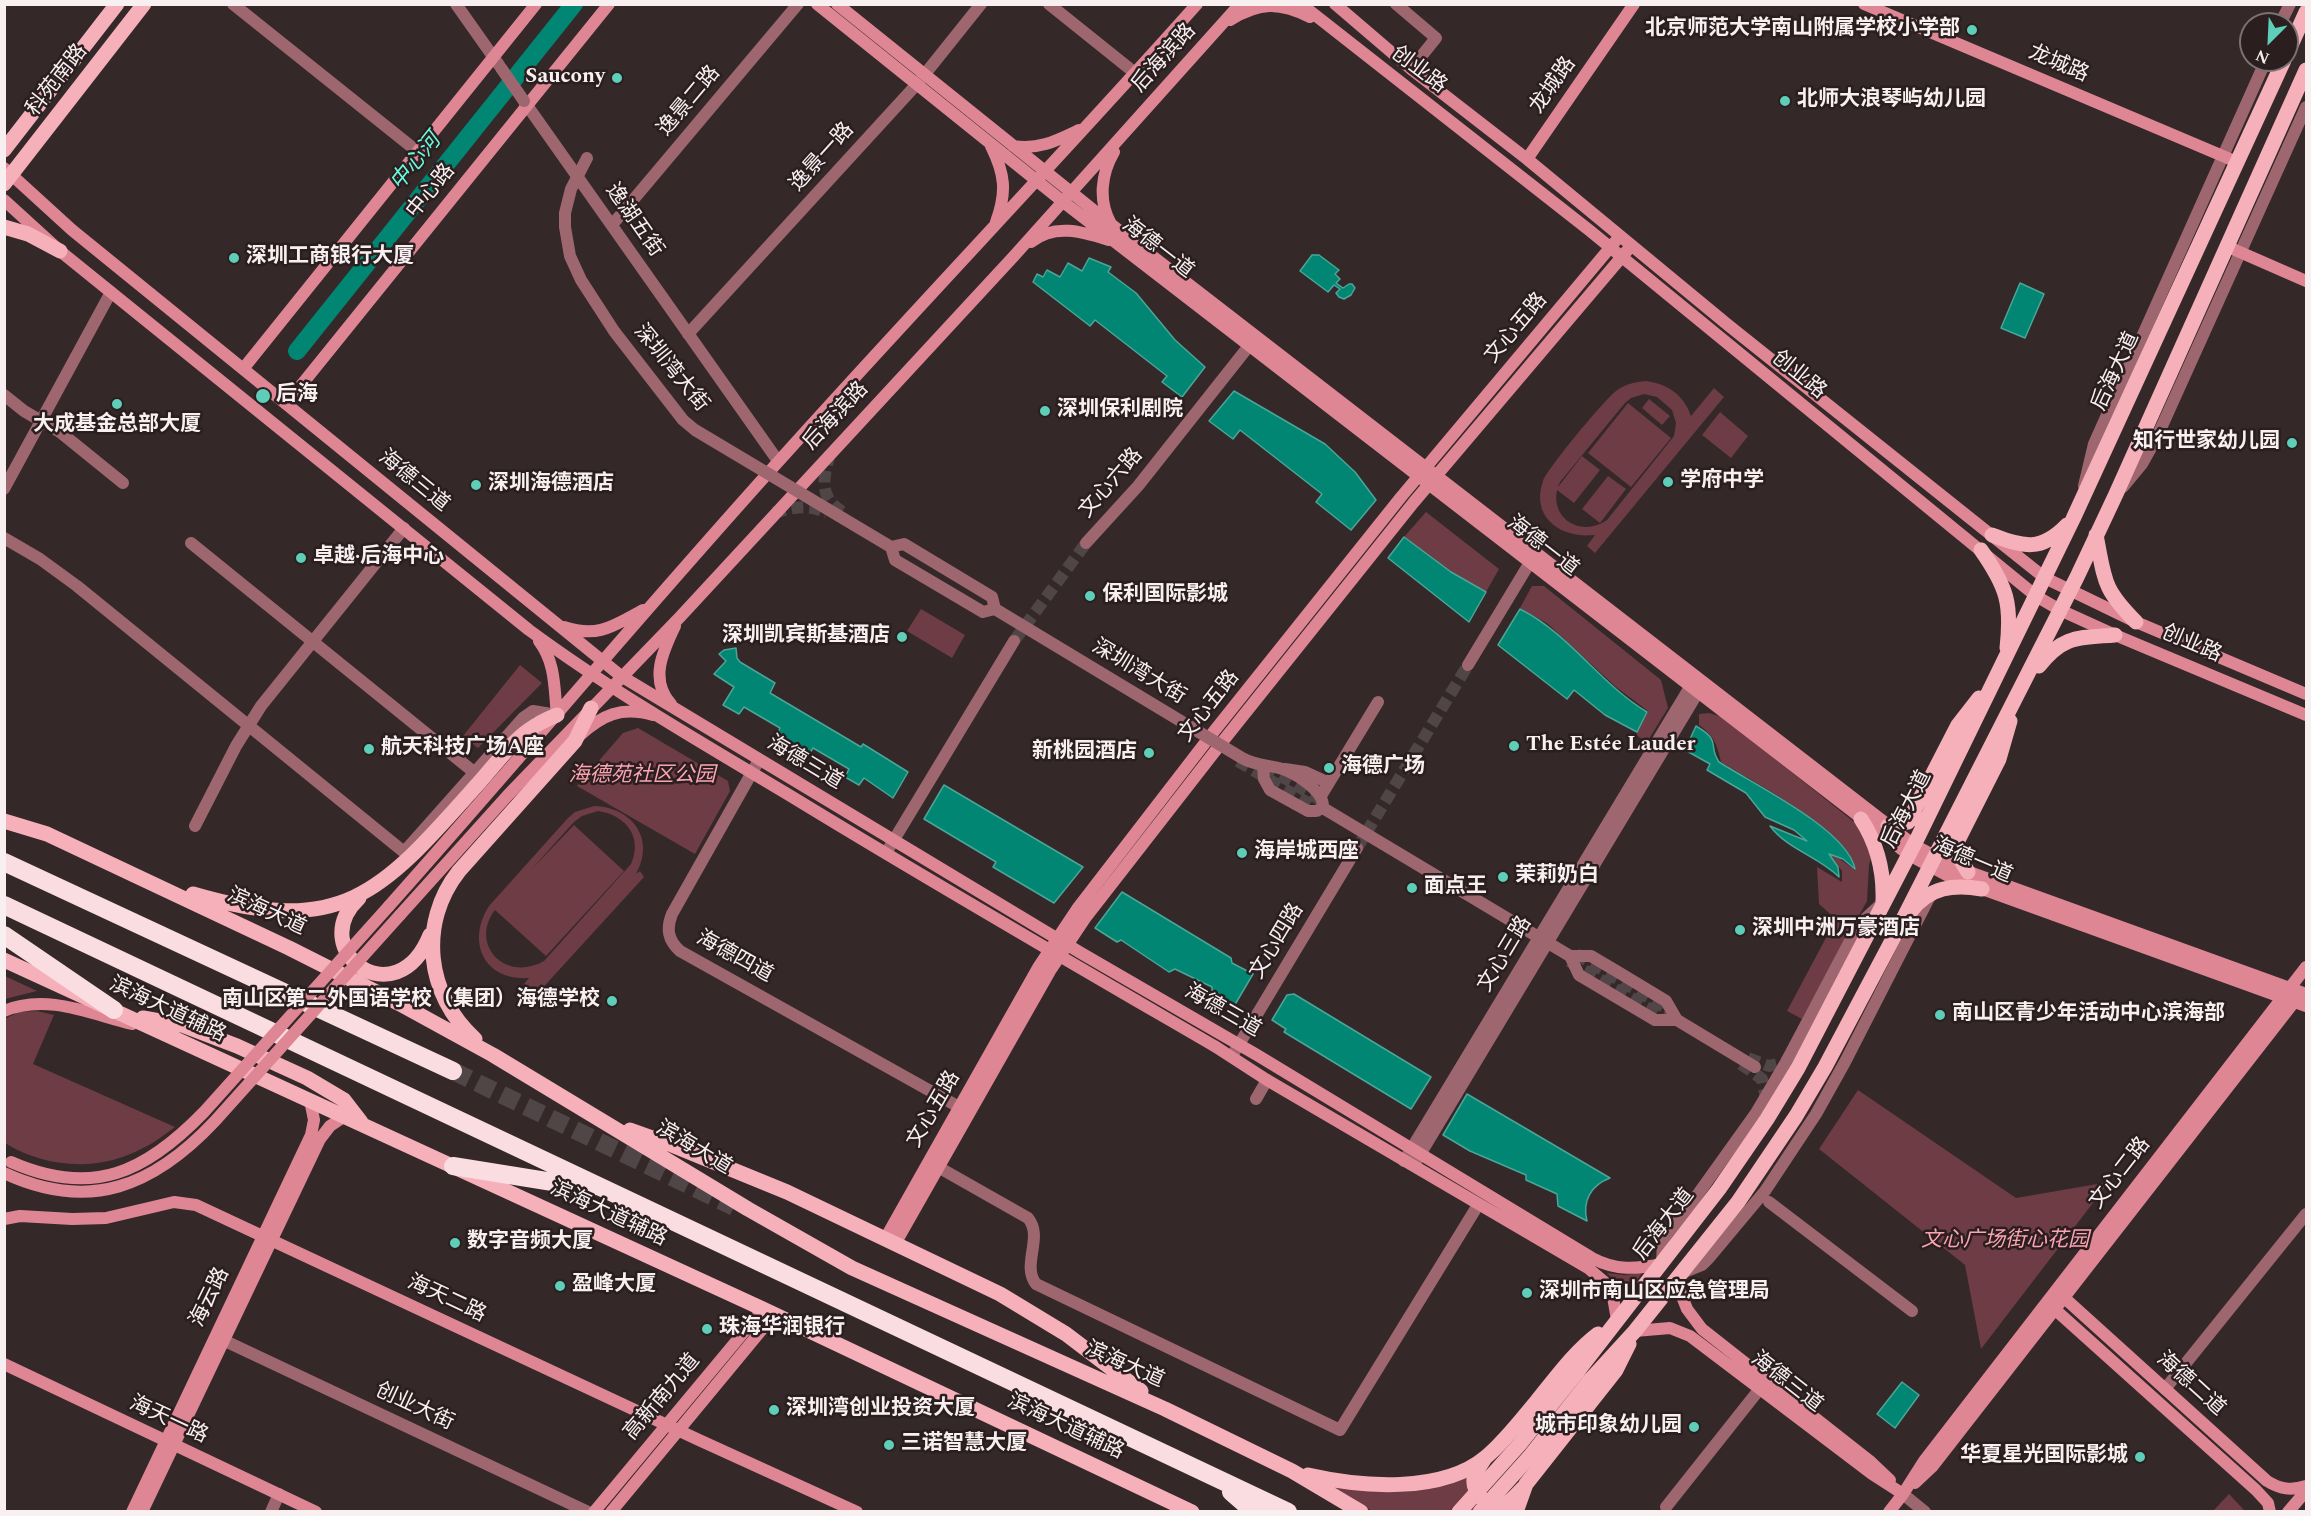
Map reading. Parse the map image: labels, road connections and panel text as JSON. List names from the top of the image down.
{
  "streets": {
    "main road": [
      "后海滨路",
      "龙城路",
      "创业路",
      "科苑南路",
      "中心路",
      "海德一道",
      "文心五路",
      "后海大道",
      "海德三道",
      "滨海大道",
      "滨海大道辅路",
      "文心二路",
      "海云路",
      "海天二路",
      "海德二道",
      "高新南九道",
      "海天一路"
    ],
    "street": [
      "逸景二路",
      "逸景一路",
      "逸湖五街",
      "深圳湾大街",
      "文心六路",
      "文心四路",
      "文心三路",
      "海德四道",
      "创业大街"
    ]
  },
  "crossings": [
    ["后海滨路", "逸湖五街"],
    ["后海滨路", "海德一道"],
    ["后海滨路", "海德三道"],
    ["龙城路", "创业路"],
    ["龙城路", "后海大道"],
    ["创业路", "文心五路"],
    ["创业路", "后海大道"],
    ["科苑南路", "海德三道"],
    ["逸景二路", "逸湖五街"],
    ["逸景一路", "逸湖五街"],
    ["逸景一路", "海德一道"],
    ["中心路", "逸湖五街"],
    ["中心路", "海德三道"],
    ["海德一道", "文心五路"],
    ["海德一道", "后海大道"],
    ["海德一道", "文心六路"],
    ["海德一道", "文心三路"],
    ["海德一道", "文心二路"],
    ["文心五路", "海德三道"],
    ["文心五路", "海德四道"],
    ["后海大道", "海德三道"],
    ["海德三道", "文心四路"],
    ["海德三道", "文心三路"],
    ["海德三道", "海德四道"],
    ["海德三道", "文心二路"],
    ["滨海大道辅路", "海云路"],
    ["滨海大道辅路", "高新南九道"],
    ["文心二路", "海德二道"],
    ["海云路", "海天二路"],
    ["海云路", "创业大街"],
    ["海云路", "海天一路"],
    ["海天二路", "高新南九道"]
  ],
  "water": ["中心河"],
  "parks": ["海德苑社区公园", "文心广场街心花园"],
  "places": [
    "北京师范大学南山附属学校小学部",
    "Saucony",
    "北师大浪琴屿幼儿园",
    "深圳工商银行大厦",
    "后海",
    "大成基金总部大厦",
    "深圳保利剧院",
    "知行世家幼儿园",
    "学府中学",
    "深圳海德酒店",
    "卓越·后海中心",
    "保利国际影城",
    "深圳凯宾斯基酒店",
    "The Estée Lauder",
    "航天科技广场A座",
    "新桃园酒店",
    "海德广场",
    "海岸城西座",
    "茉莉奶白",
    "面点王",
    "深圳中洲万豪酒店",
    "南山区第二外国语学校（集团）海德学校",
    "南山区青少年活动中心滨海部",
    "数字音频大厦",
    "盈峰大厦",
    "深圳市南山区应急管理局",
    "珠海华润银行",
    "深圳湾创业投资大厦",
    "城市印象幼儿园",
    "三诺智慧大厦",
    "华夏星光国际影城"
  ],
  "north": "bottom left"
}
